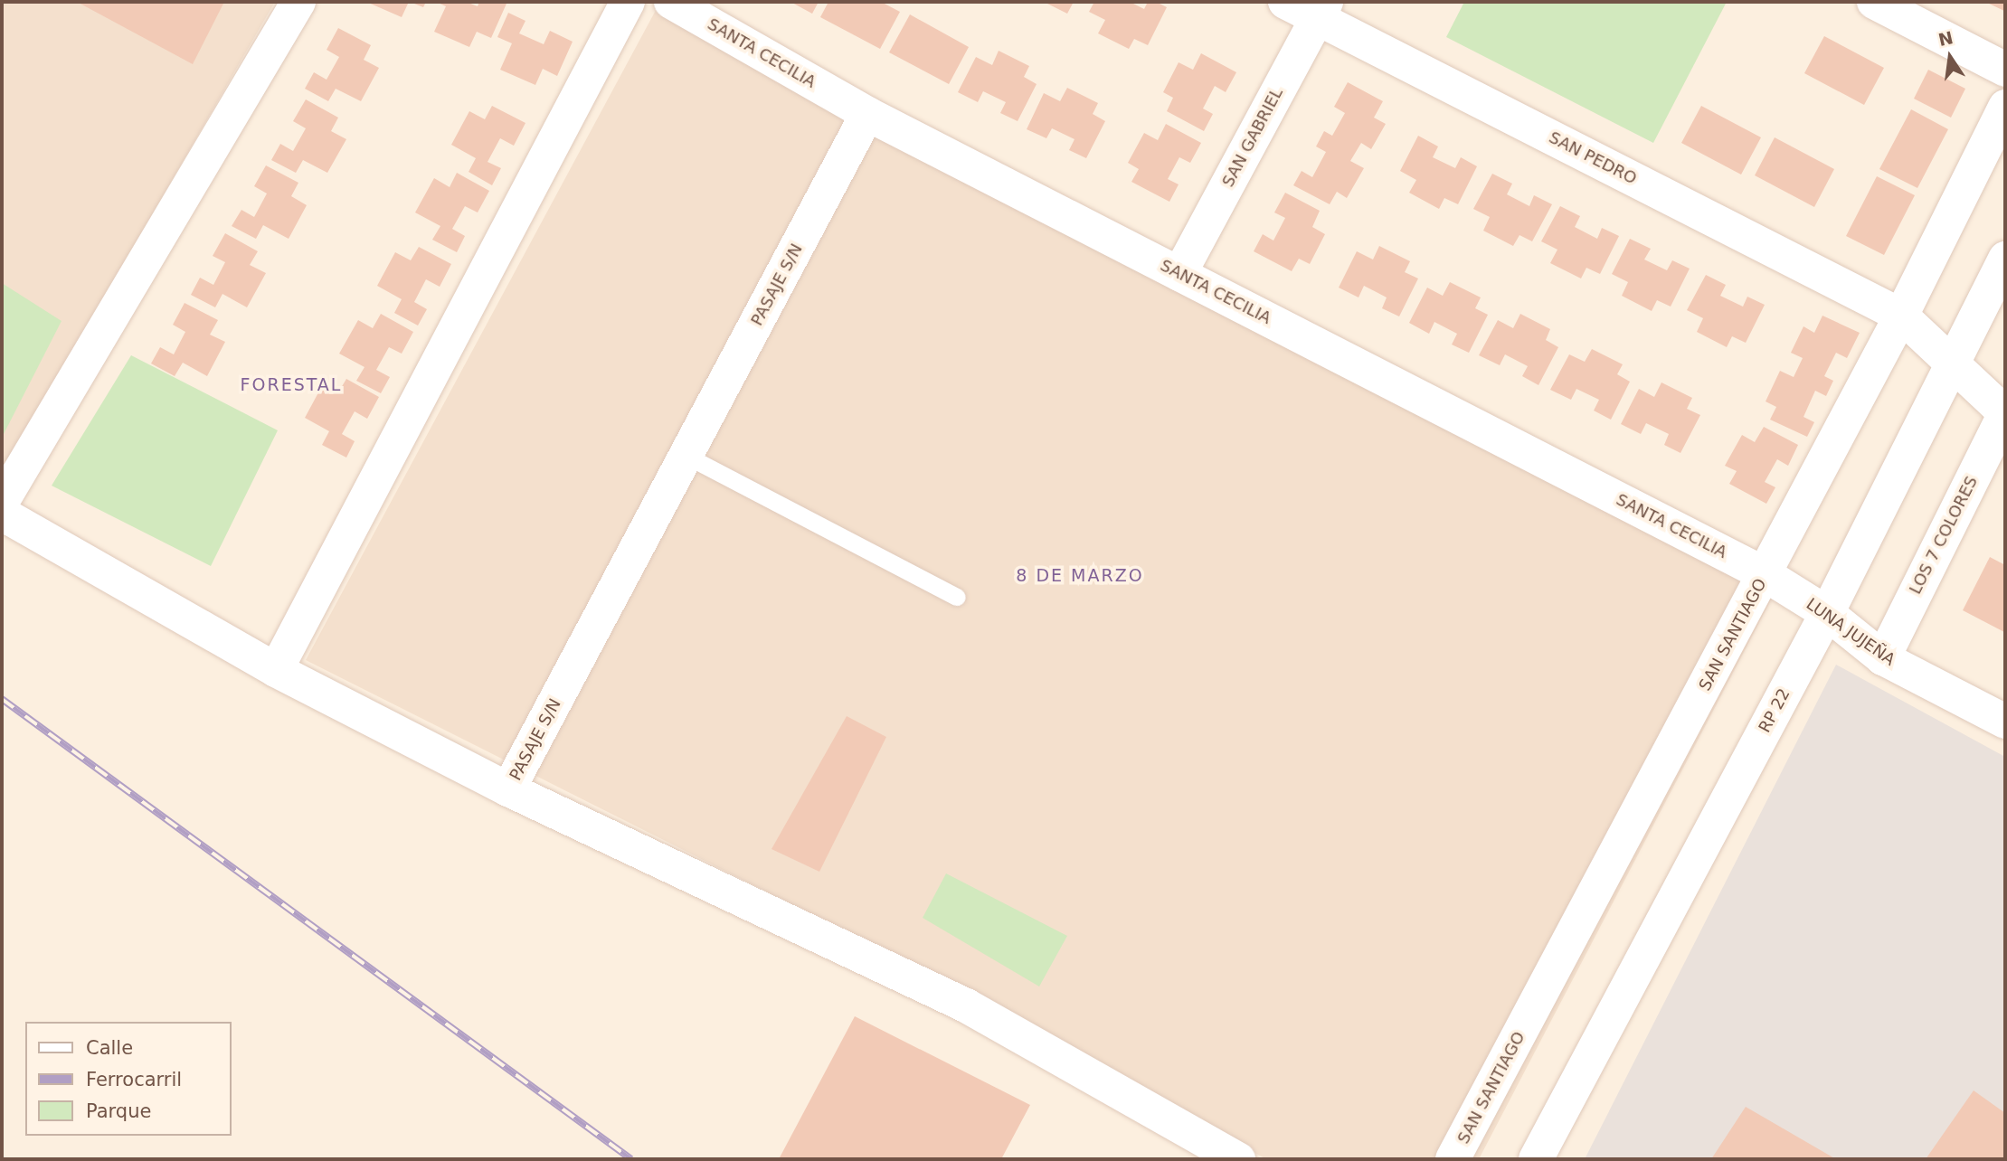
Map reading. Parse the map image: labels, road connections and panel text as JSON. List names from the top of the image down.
{
  "streets": {
    "street": [
      "SANTA CECILIA",
      "SAN GABRIEL",
      "SAN PEDRO",
      "PASAJE S/N",
      "LOS 7 COLORES",
      "LUNA JUJEÑA",
      "SAN SANTIAGO",
      "RP 22"
    ]
  },
  "crossings": [
    ["SANTA CECILIA", "SAN GABRIEL"],
    ["SANTA CECILIA", "PASAJE S/N"],
    ["SANTA CECILIA", "LUNA JUJEÑA"],
    ["SANTA CECILIA", "SAN SANTIAGO"],
    ["SAN GABRIEL", "SAN PEDRO"],
    ["SAN PEDRO", "LOS 7 COLORES"],
    ["SAN PEDRO", "SAN SANTIAGO"],
    ["SAN PEDRO", "RP 22"],
    ["LOS 7 COLORES", "LUNA JUJEÑA"],
    ["LUNA JUJEÑA", "SAN SANTIAGO"],
    ["LUNA JUJEÑA", "RP 22"]
  ],
  "districts": ["FORESTAL", "8 DE MARZO"],
  "legend": ["Calle", "Ferrocarril", "Parque"],
  "north": "top"
}
